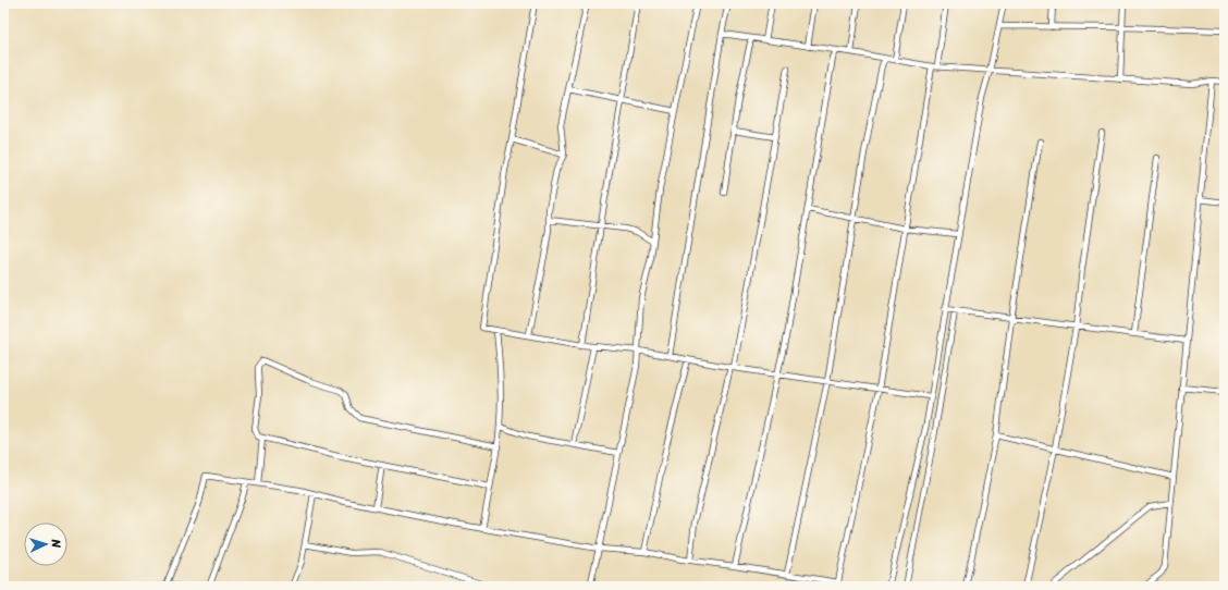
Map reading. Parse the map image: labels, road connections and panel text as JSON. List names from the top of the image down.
{
  "north": "right"
}
